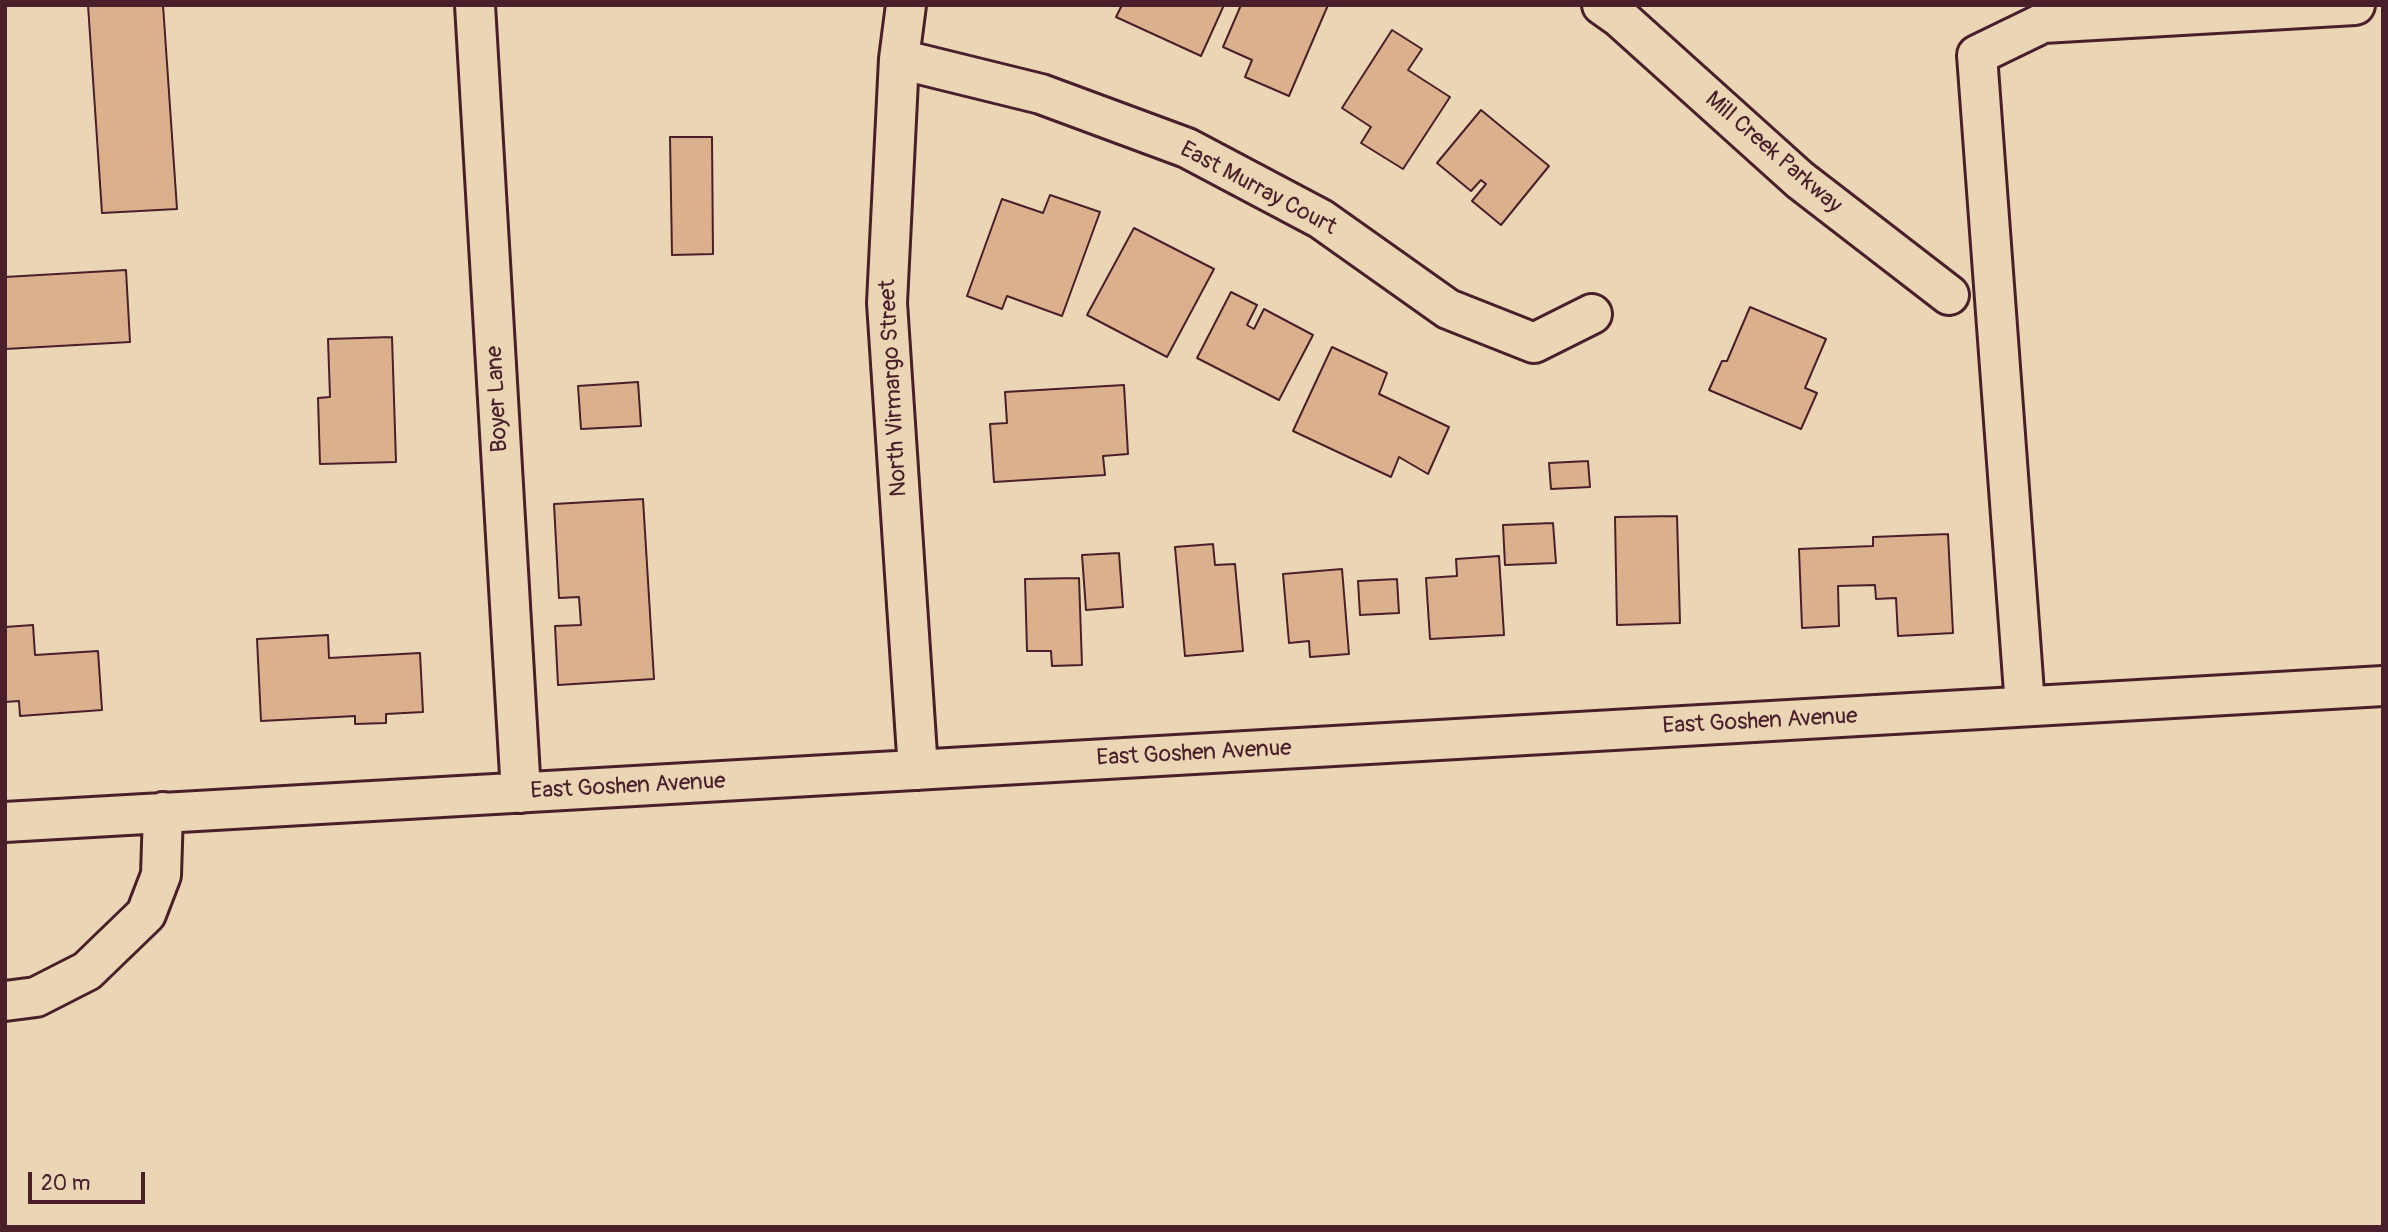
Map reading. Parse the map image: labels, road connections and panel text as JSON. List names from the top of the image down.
{
  "streets": {
    "street": [
      "Mill Creek Parkway",
      "East Murray Court",
      "North Virmargo Street",
      "Boyer Lane",
      "East Goshen Avenue"
    ]
  },
  "crossings": [
    ["East Murray Court", "North Virmargo Street"],
    ["North Virmargo Street", "East Goshen Avenue"],
    ["Boyer Lane", "East Goshen Avenue"]
  ],
  "scale_bar": "20 m"
}
